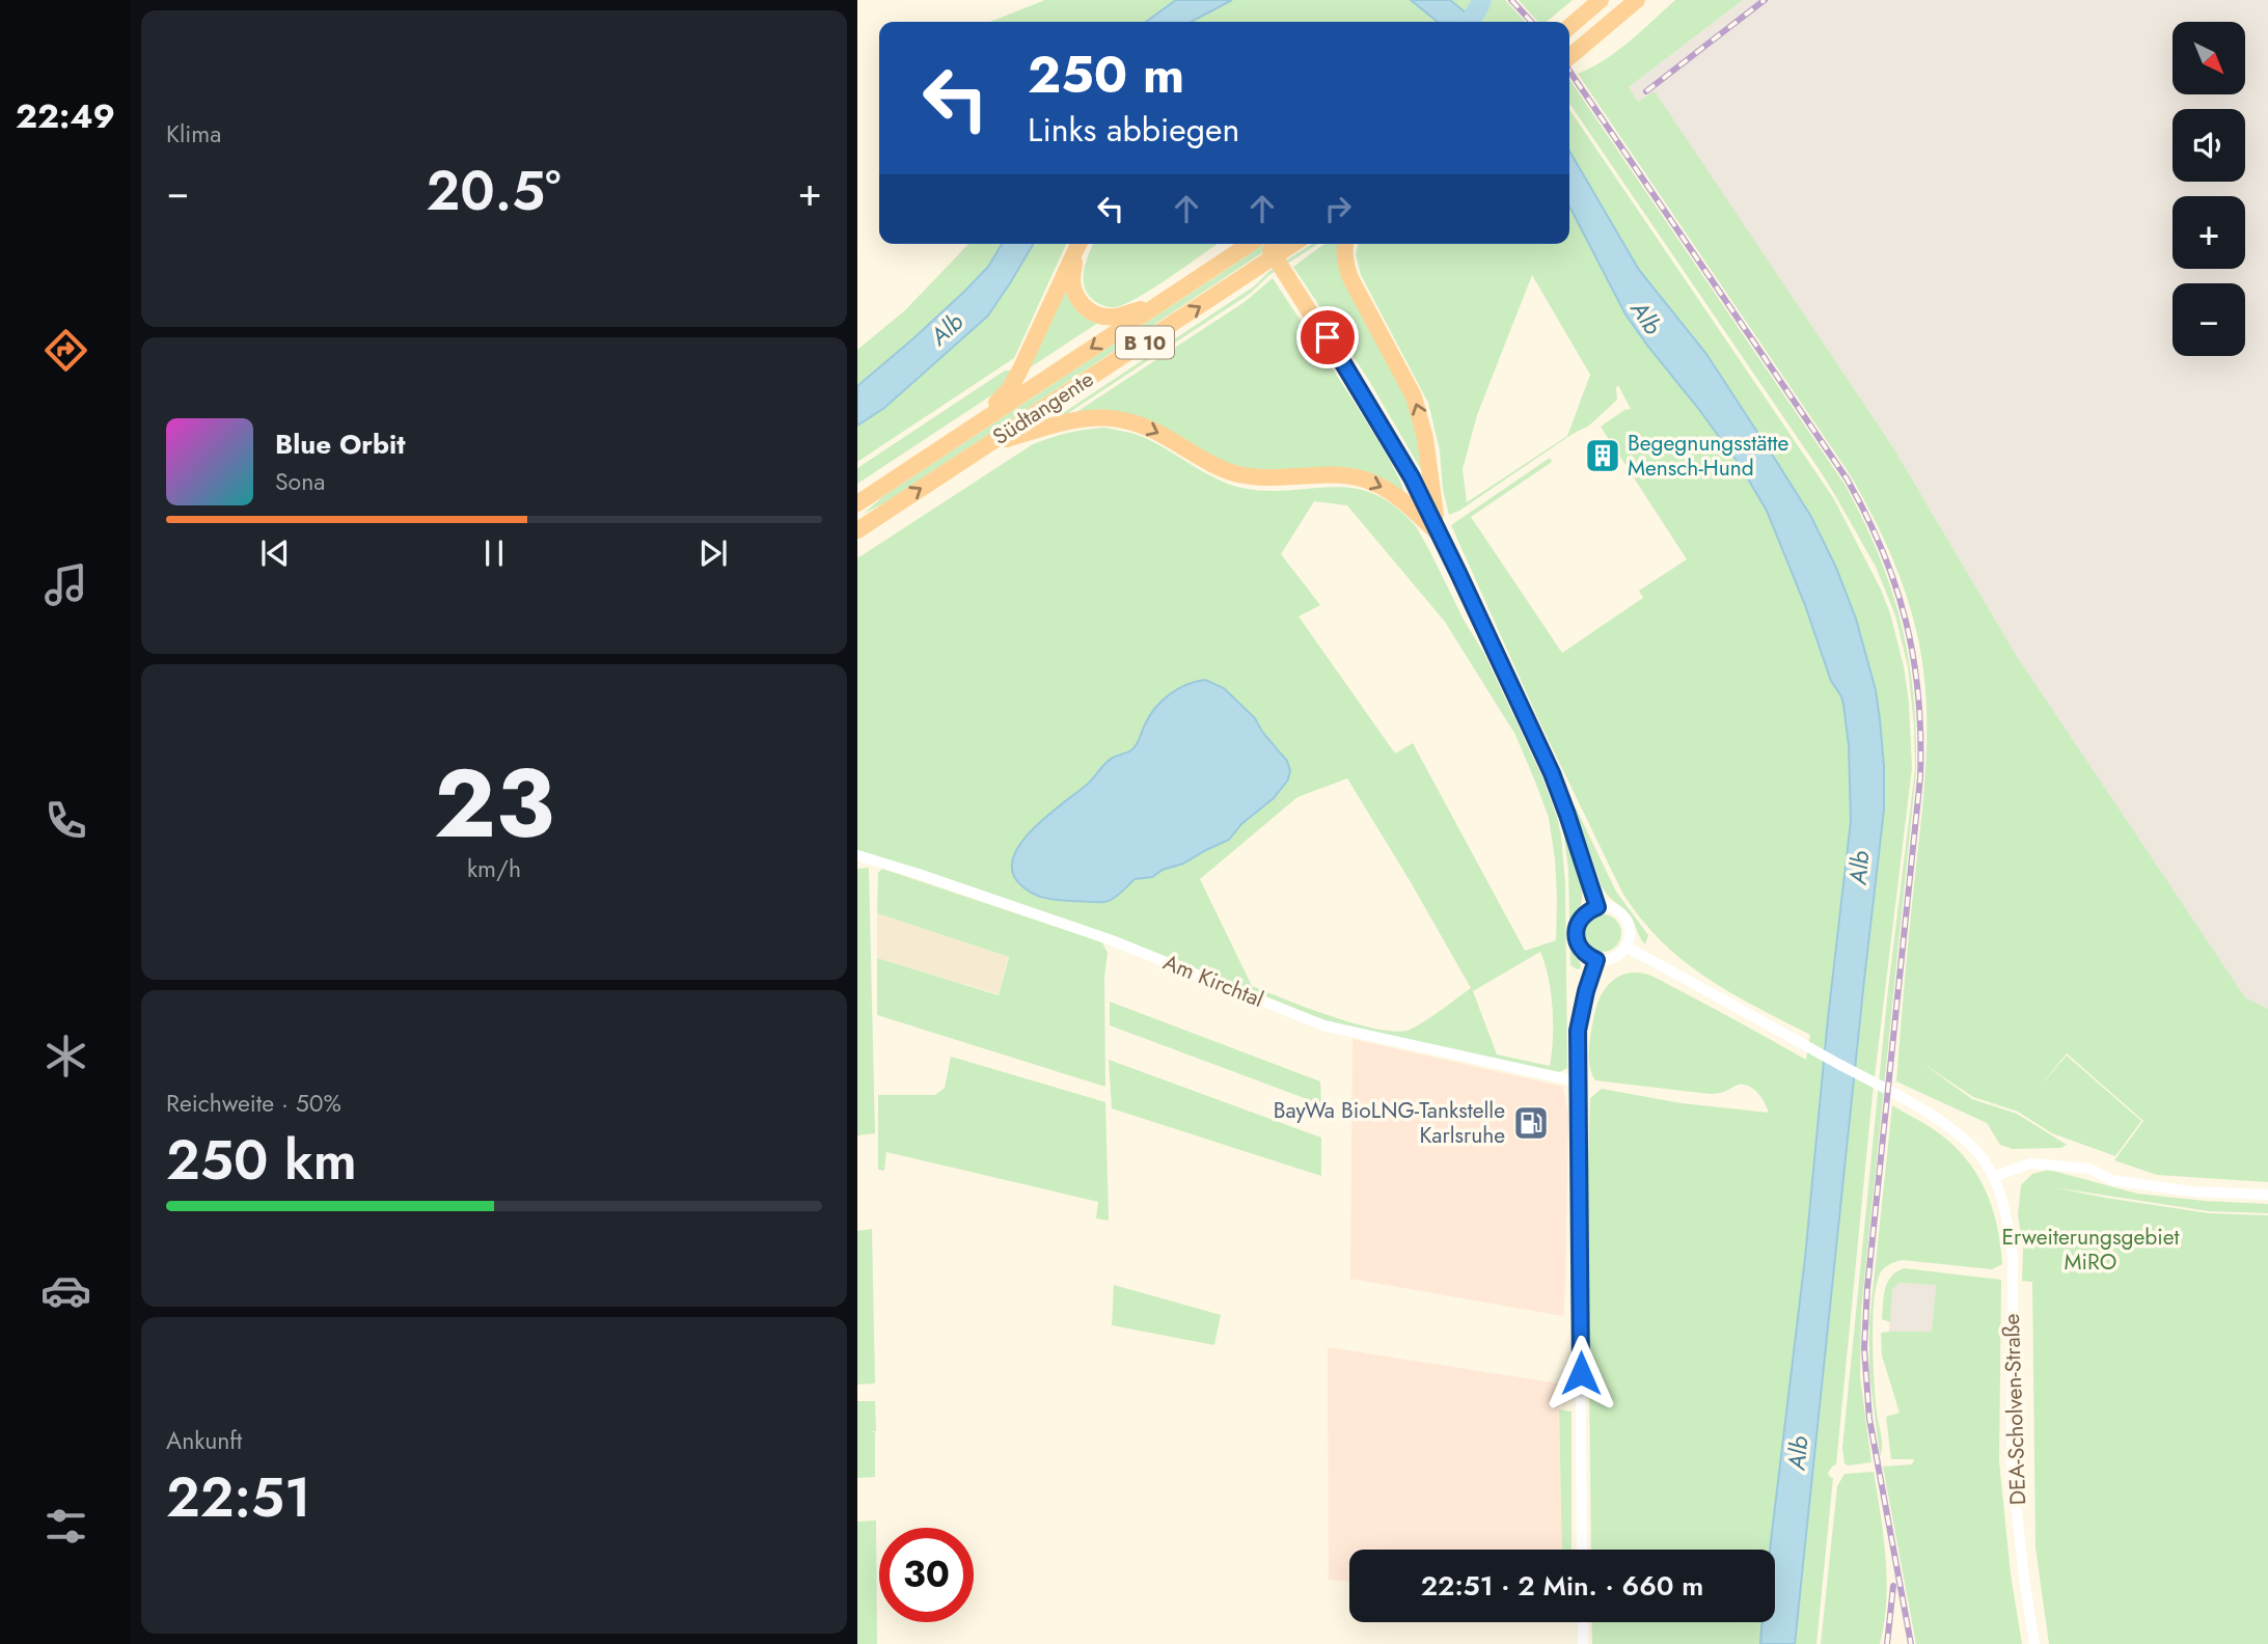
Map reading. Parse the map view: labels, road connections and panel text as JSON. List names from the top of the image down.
{
  "streets": {
    "highway": ["B 10", "Südtangente"],
    "street": ["Am Kirchtal", "DEA-Scholven-Straße"]
  },
  "water": ["Alb"],
  "parks": ["Erweiterungsgebiet MiRO"],
  "places": {
    "building": ["Begegnungsstätte Mensch-Hund"],
    "fuel station": ["BayWa BioLNG-Tankstelle Karlsruhe"]
  },
  "north": "bottom right",
  "page": {
    "tabs": "22:49",
    "tile": [
      "Klima",
      ["23", "km/h"],
      ["Reichweite · 50%", "250 km"],
      ["Ankunft", "22:51"]
    ],
    "map_buttons": ["+", "−"],
    "turn": ["250 m", "Links abbiegen"],
    "heat": ["−", "20.5°", "+"],
    "song": ["Blue Orbit", "Sona"],
    "limit": "30",
    "trip": "22:51 · 2 Min. · 660 m"
  }
}
